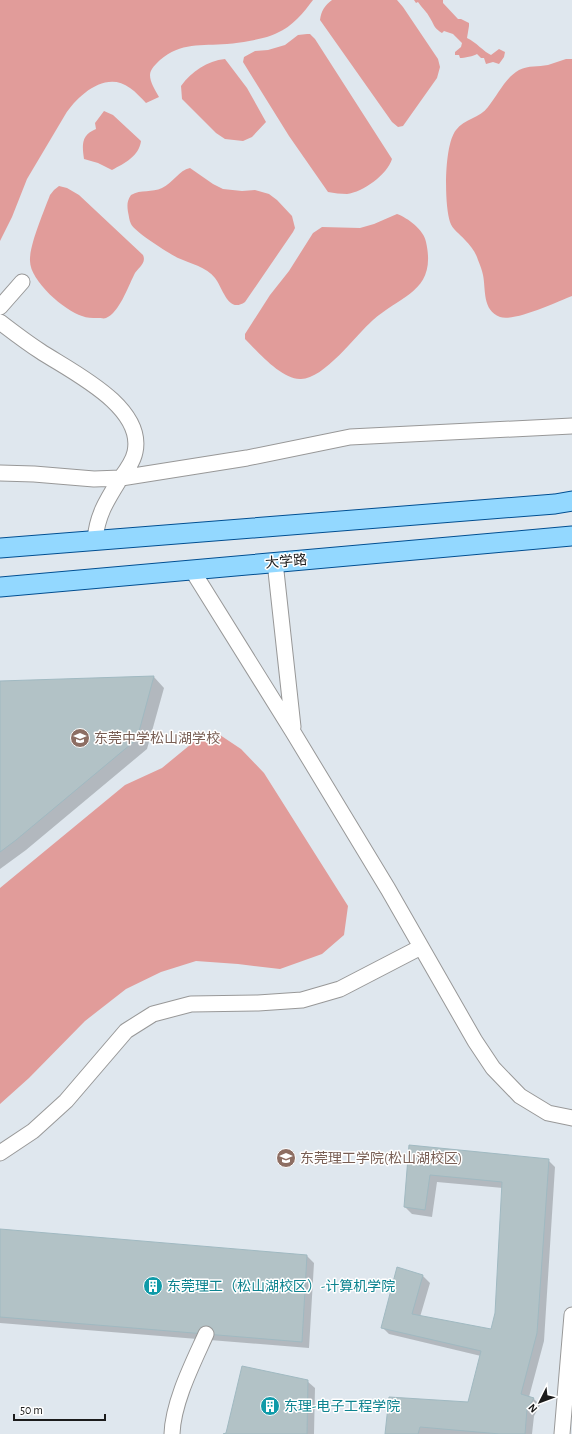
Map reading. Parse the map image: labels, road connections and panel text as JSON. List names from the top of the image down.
{
  "streets": {
    "main road": ["大学路"]
  },
  "places": {
    "school or university": ["东莞中学松山湖学校", "东莞理工学院(松山湖校区)"],
    "building": ["东莞理工（松山湖校区）-计算机学院", "东理-电子工程学院"]
  },
  "scale_bar": "50 m",
  "north": "bottom left"
}
